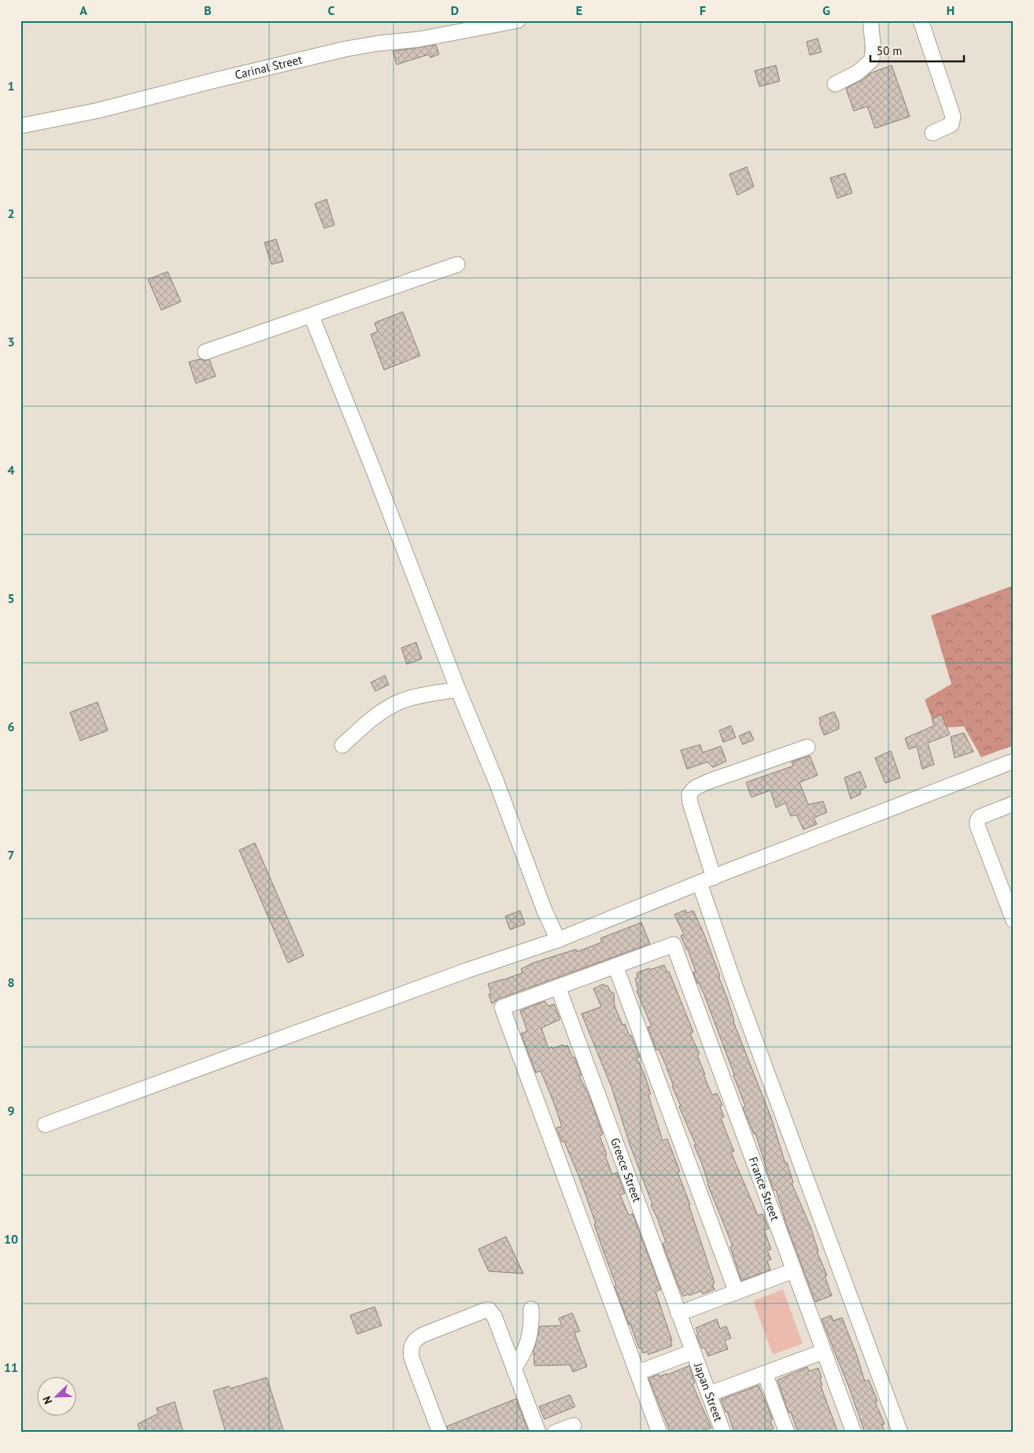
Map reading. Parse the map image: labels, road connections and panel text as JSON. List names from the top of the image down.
{
  "streets": {
    "street": [
      "Carinal Street",
      "Greece Street",
      "France Street",
      "Japan Street"
    ]
  },
  "crossings": [
    ["Greece Street", "Japan Street"]
  ],
  "scale_bar": "50 m",
  "north": "bottom left",
  "grid": {
    "columns": [
      "A",
      "B",
      "C",
      "D",
      "E",
      "F",
      "G",
      "H"
    ],
    "rows": [
      "1",
      "2",
      "3",
      "4",
      "5",
      "6",
      "7",
      "8",
      "9",
      "10",
      "11"
    ]
  }
}
